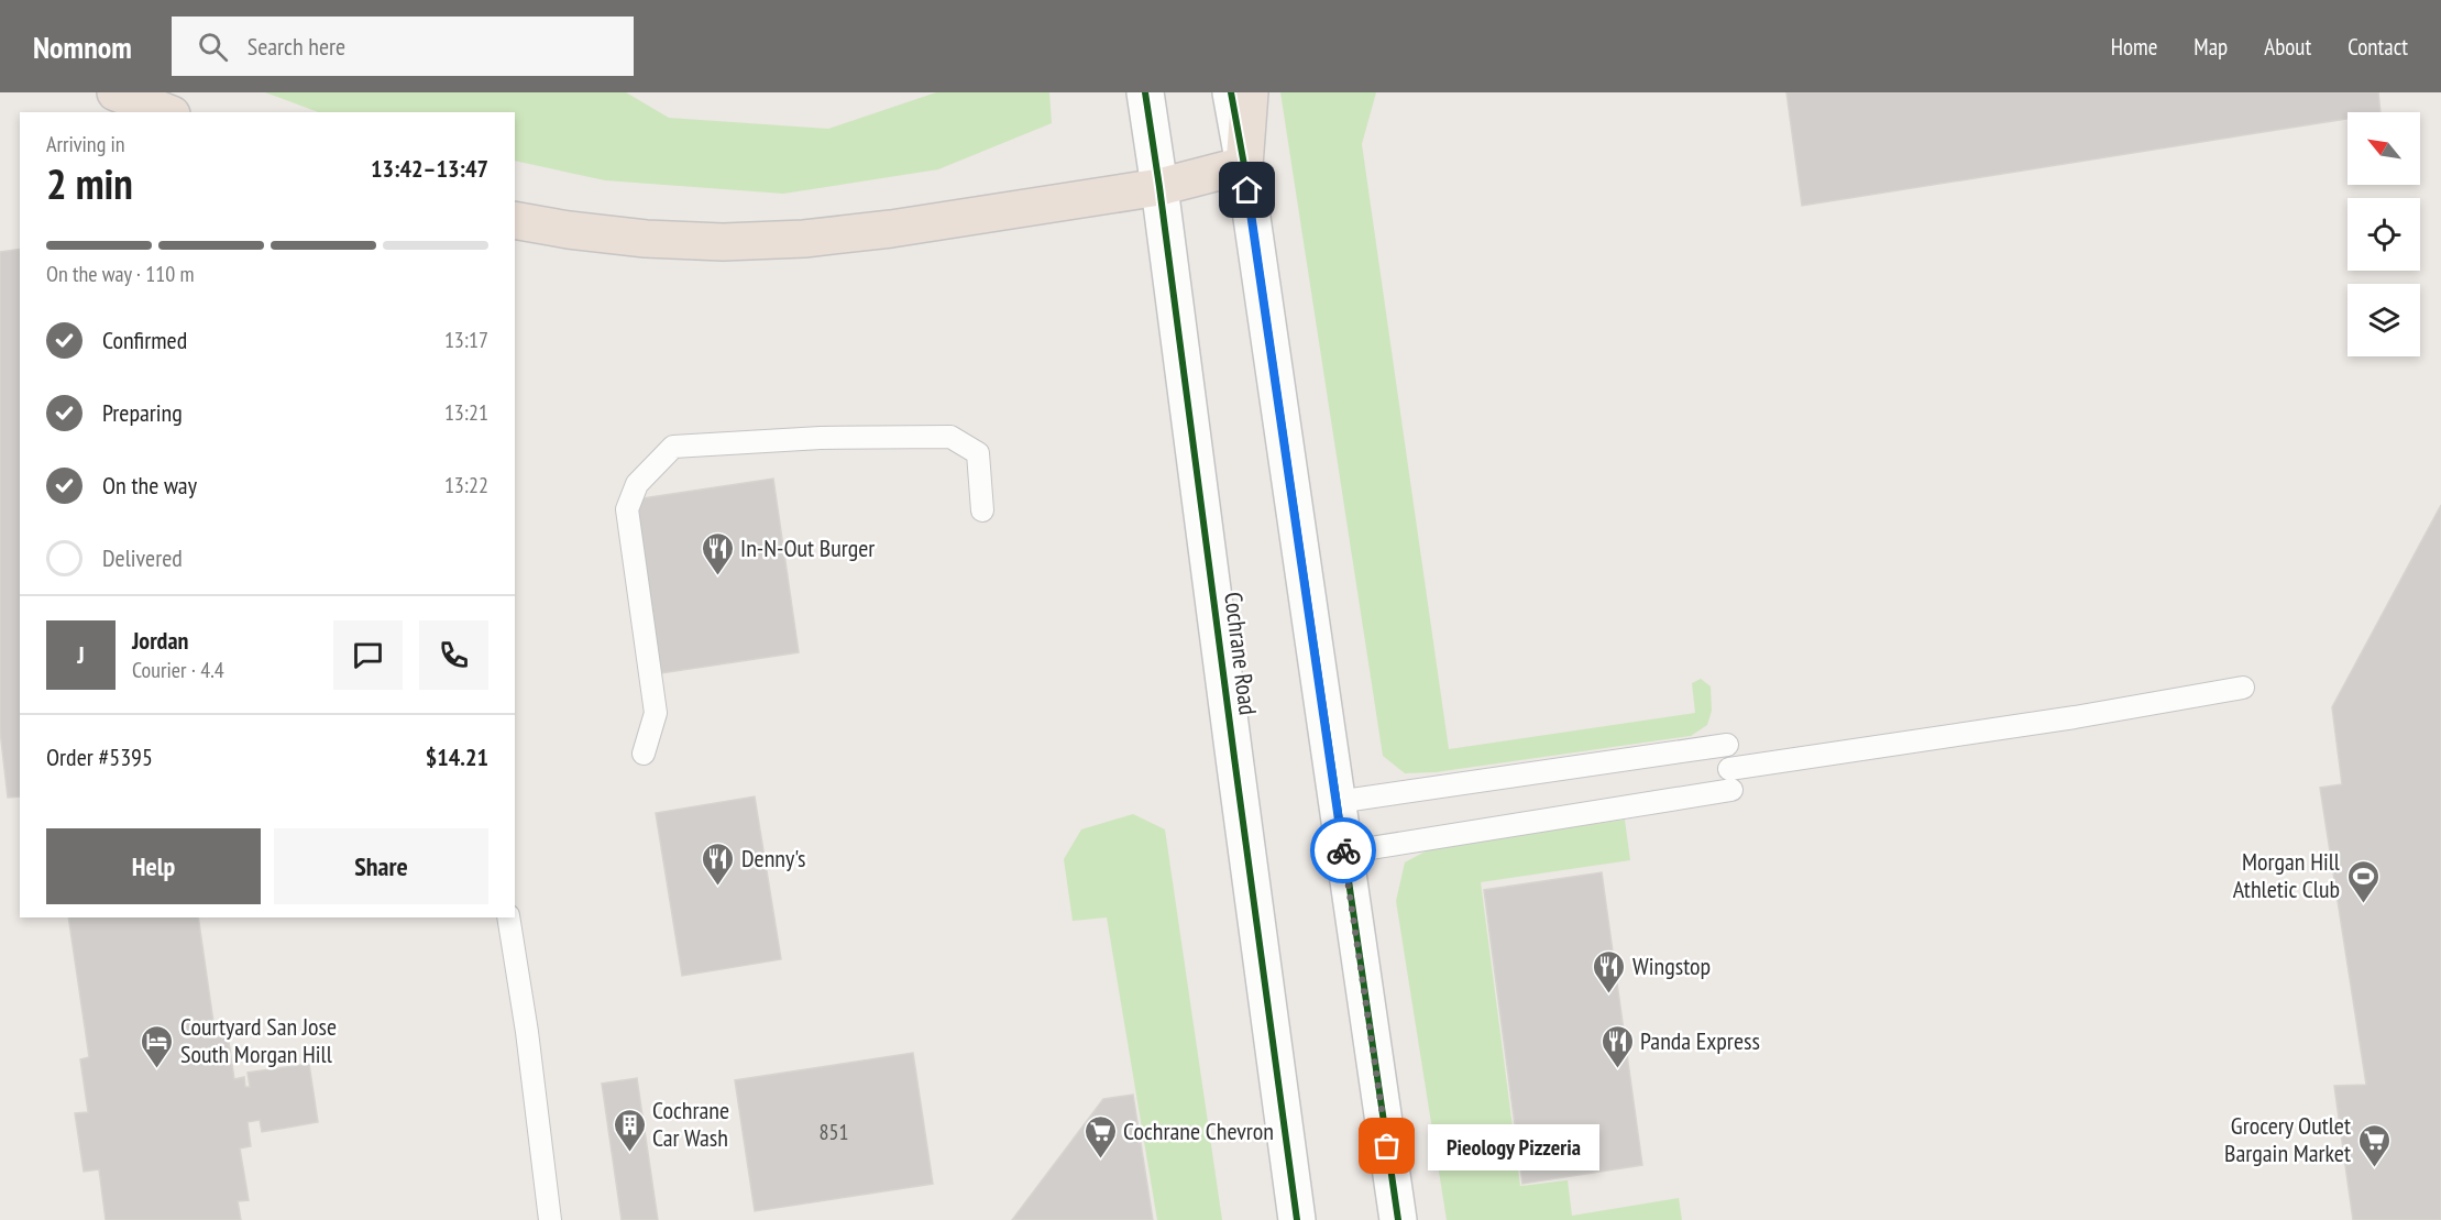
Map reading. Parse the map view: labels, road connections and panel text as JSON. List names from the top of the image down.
{
  "streets": {
    "main road": ["Cochrane Road"]
  },
  "places": {
    "restaurant": [
      "In-N-Out Burger",
      "Denny's",
      "Wingstop",
      "Panda Express"
    ],
    "sports": ["Morgan Hill Athletic Club"],
    "hotel": ["Courtyard San Jose South Morgan Hill"],
    "other": ["Pieology Pizzeria"],
    "building": ["Cochrane Car Wash"],
    "supermarket": ["Cochrane Chevron", "Grocery Outlet Bargain Market"]
  },
  "house_numbers": ["851"],
  "north": "top left",
  "page": {
    "header": "Nomnom",
    "search": "Search here",
    "nav": [
      "Home",
      "Map",
      "About",
      "Contact"
    ],
    "heading": ["2 min", "Arriving in", "13:42–13:47"],
    "panel": [
      "Jordan",
      "Courier · 4.4",
      "Order #5395",
      "$14.21"
    ],
    "bar": "On the way · 110 m",
    "list": [
      ["Confirmed", "13:17"],
      ["Preparing", "13:21"],
      ["On the way", "13:22"],
      "Delivered"
    ],
    "round": "J",
    "buttons": ["Help", "Share"],
    "bubble": "Pieology Pizzeria"
  }
}
